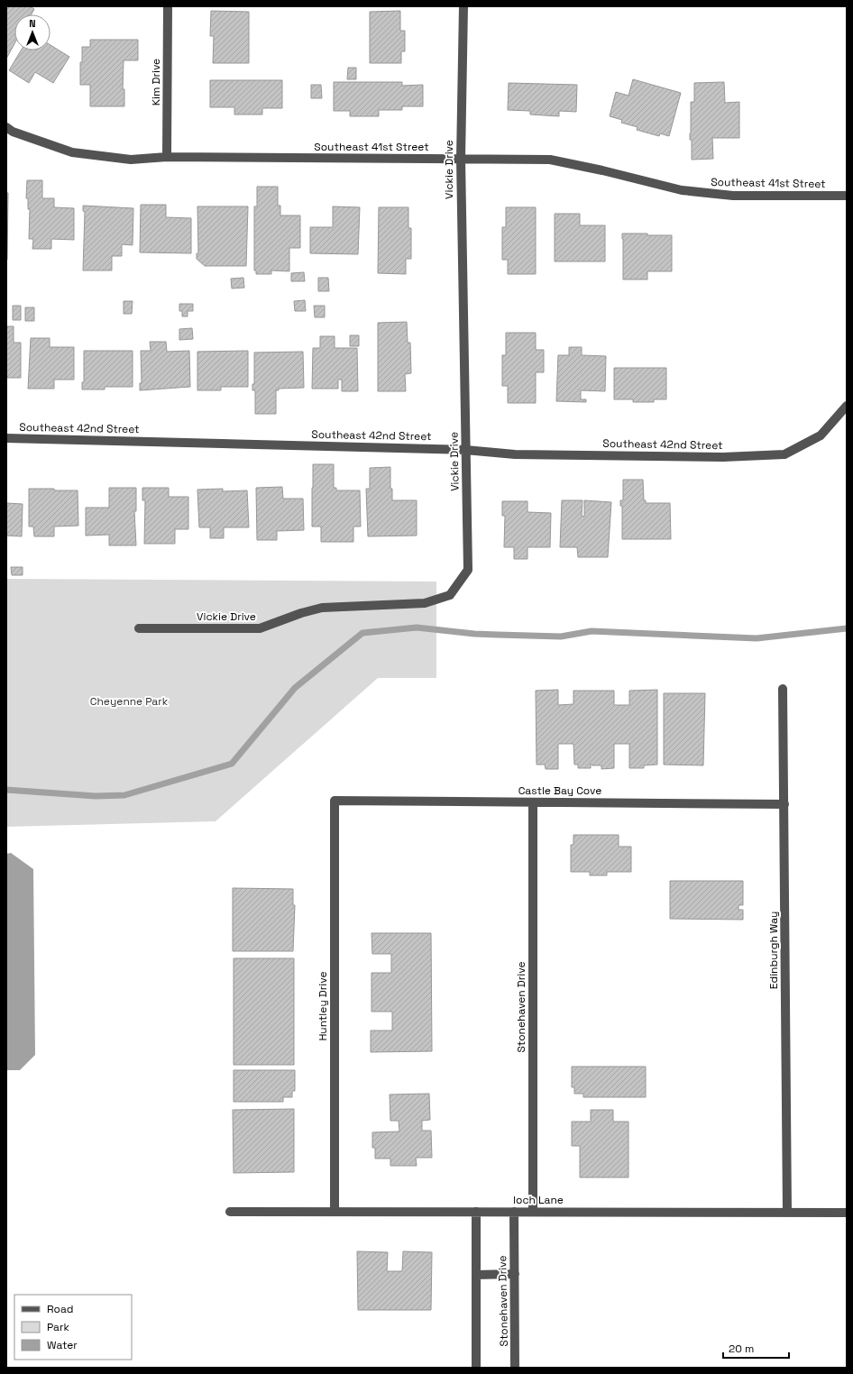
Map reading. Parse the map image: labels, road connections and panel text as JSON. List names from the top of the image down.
{
  "streets": {
    "street": [
      "Kim Drive",
      "Southeast 41st Street",
      "Vickie Drive",
      "Southeast 42nd Street",
      "Castle Bay Cove",
      "Edinburgh Way",
      "Huntley Drive",
      "Stonehaven Drive",
      "loch Lane"
    ]
  },
  "crossings": [
    ["Kim Drive", "Southeast 41st Street"],
    ["Southeast 41st Street", "Vickie Drive"],
    ["Vickie Drive", "Southeast 42nd Street"],
    ["Castle Bay Cove", "Edinburgh Way"],
    ["Castle Bay Cove", "Huntley Drive"],
    ["Castle Bay Cove", "Stonehaven Drive"],
    ["Edinburgh Way", "loch Lane"],
    ["Huntley Drive", "loch Lane"],
    ["Stonehaven Drive", "loch Lane"]
  ],
  "parks": ["Cheyenne Park"],
  "legend": ["Road", "Park", "Water"],
  "scale_bar": "20 m",
  "north": "top"
}
